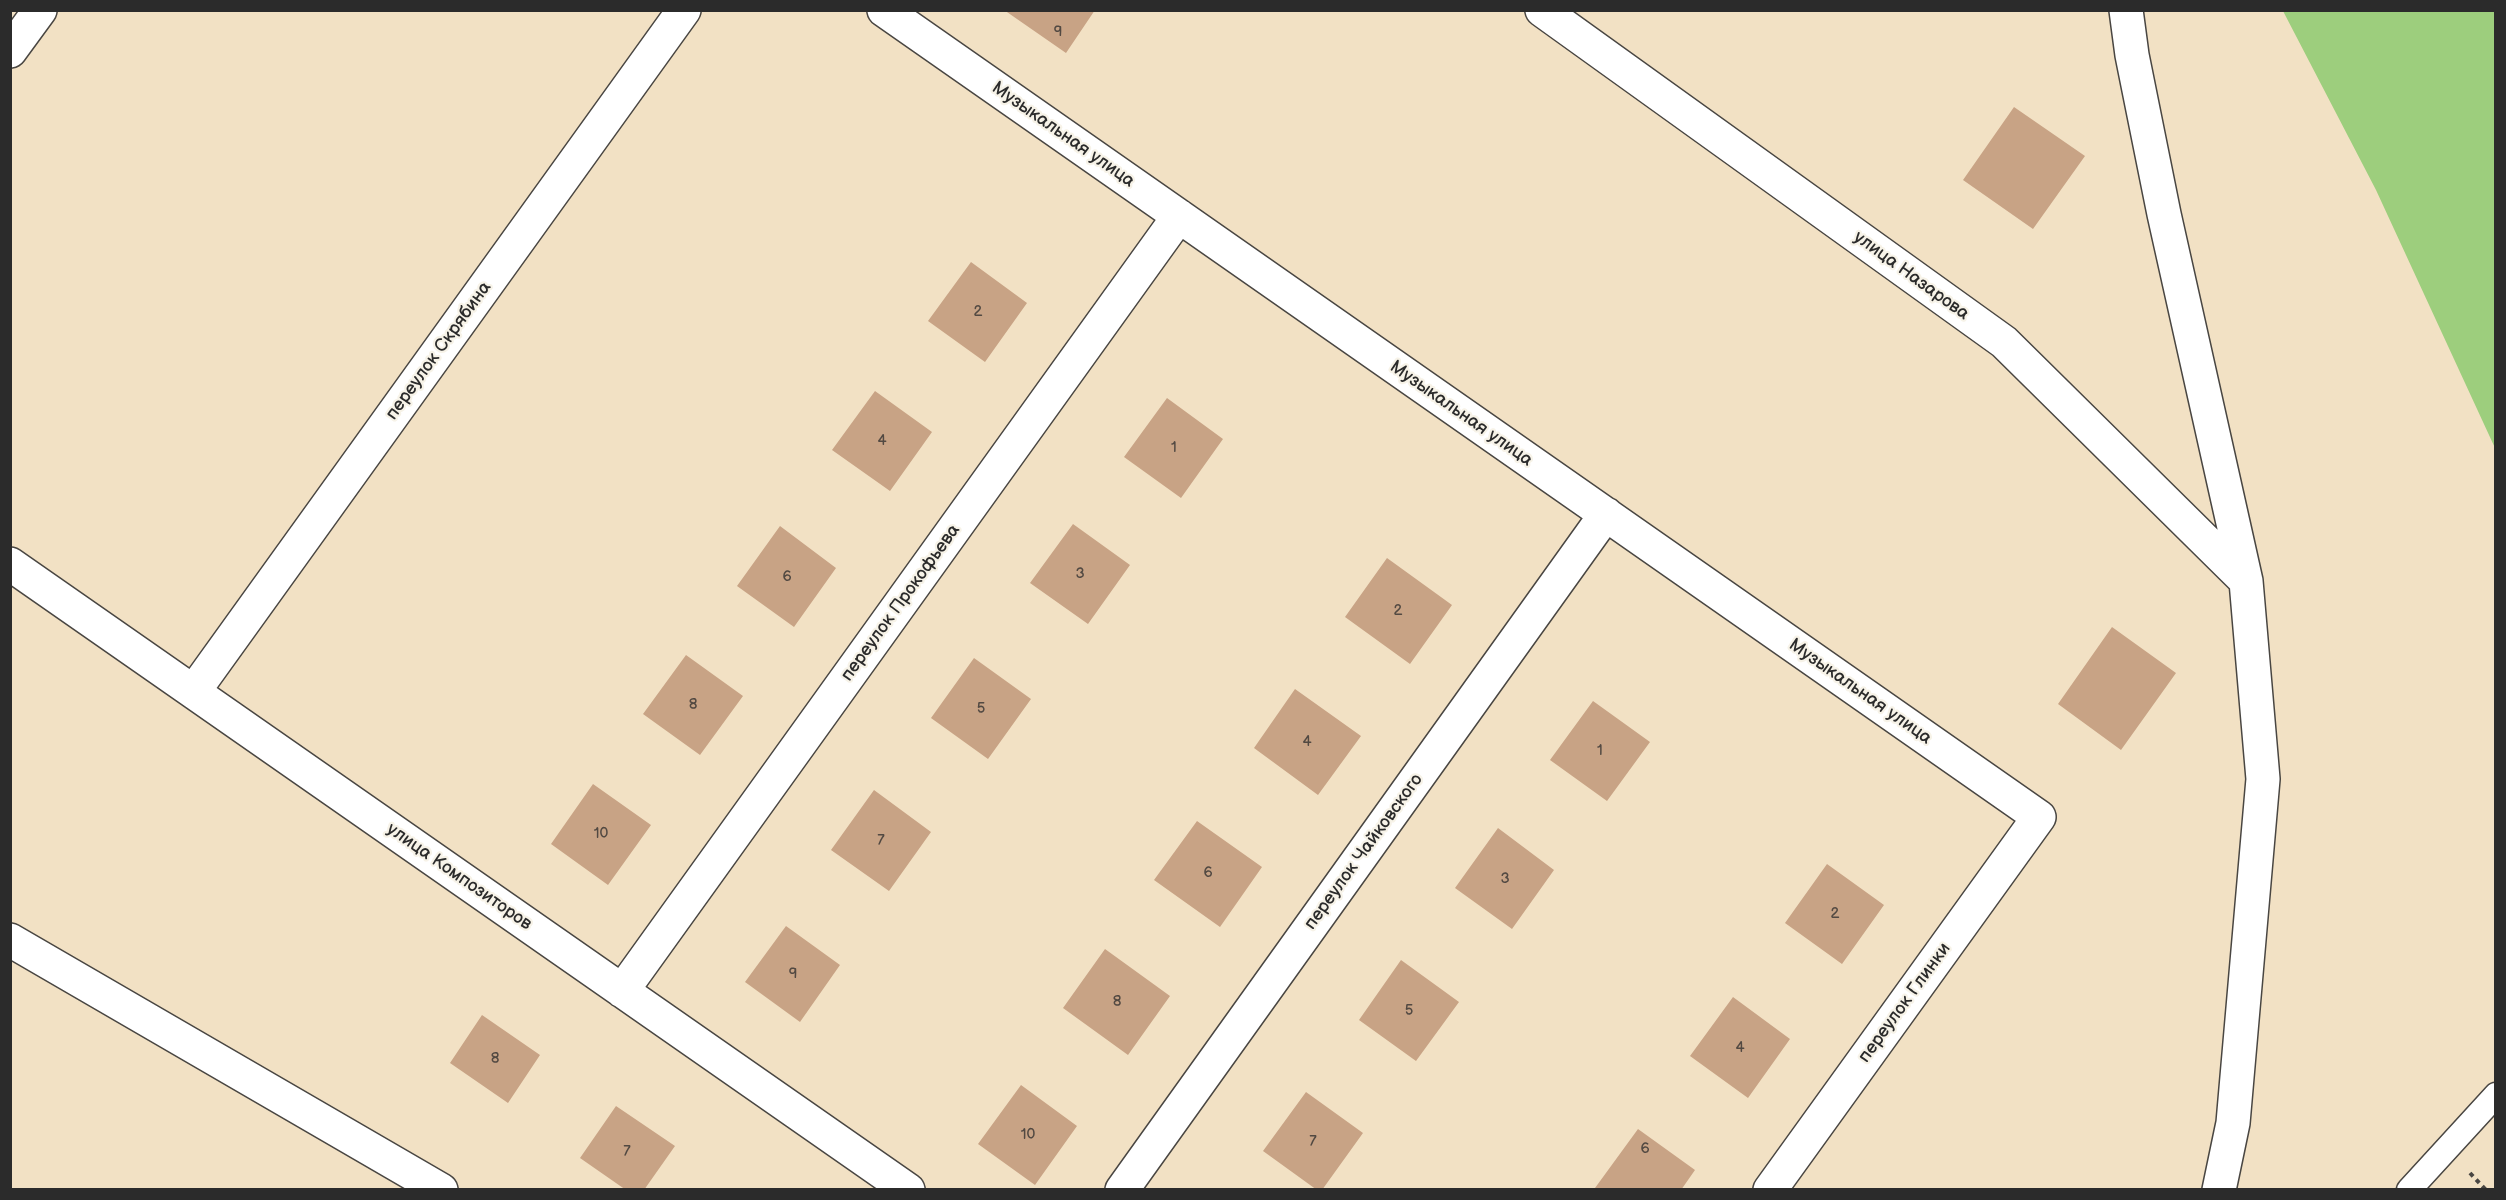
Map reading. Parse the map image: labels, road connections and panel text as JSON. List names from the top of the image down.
{
  "streets": {
    "street": [
      "Музыкальная улица",
      "улица Назарова",
      "переулок Скрябина",
      "переулок Прокофьева",
      "переулок Чайковского",
      "улица Композиторов",
      "переулок Глинки"
    ]
  },
  "crossings": [
    ["Музыкальная улица", "переулок Прокофьева"],
    ["Музыкальная улица", "переулок Чайковского"],
    ["Музыкальная улица", "переулок Глинки"],
    ["переулок Скрябина", "улица Композиторов"],
    ["переулок Прокофьева", "улица Композиторов"]
  ],
  "house_numbers": [
    "9",
    "2",
    "4",
    "1",
    "3",
    "6",
    "2",
    "8",
    "5",
    "4",
    "1",
    "10",
    "7",
    "6",
    "3",
    "2",
    "9",
    "8",
    "5",
    "4",
    "8",
    "10",
    "7",
    "6",
    "7"
  ]
}
